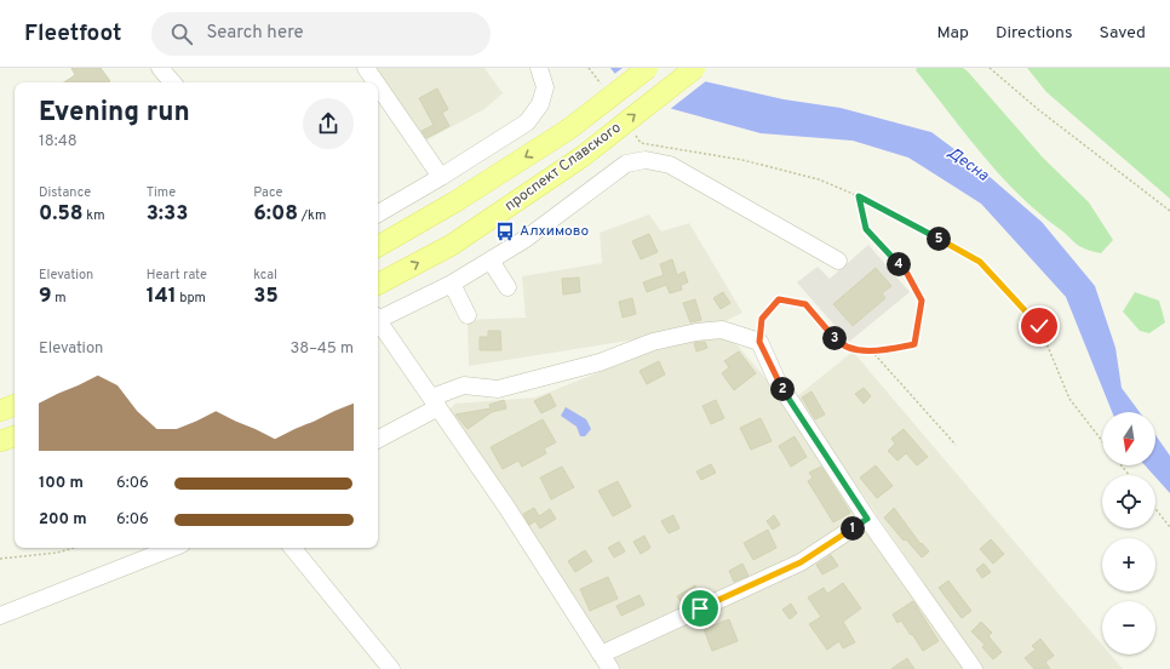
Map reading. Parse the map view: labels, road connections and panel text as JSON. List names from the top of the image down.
{
  "streets": {
    "main road": ["проспект Славского"]
  },
  "water": ["Десна"],
  "places": {
    "bus stop": ["Алхимово"]
  },
  "north": "bottom",
  "page": {
    "header": "Fleetfoot",
    "search": "Search here",
    "nav": ["Map", "Directions", "Saved"],
    "heading": ["Evening run", "18:48"],
    "stats": [
      ["Distance", "0.58 km"],
      ["Time", "3:33"],
      ["Pace", "6:08 /km"],
      ["Elevation", "9 m"],
      ["Heart rate", "141 bpm"],
      ["kcal", "35"]
    ],
    "pins": [
      "5",
      "4",
      "3",
      "2",
      "1"
    ],
    "chart": ["Elevation", "38–45 m"],
    "map_buttons": ["+", "−"],
    "list": [
      {
        "name": "100 m",
        "note": "6:06"
      },
      {
        "name": "200 m",
        "note": "6:06"
      }
    ]
  }
}
